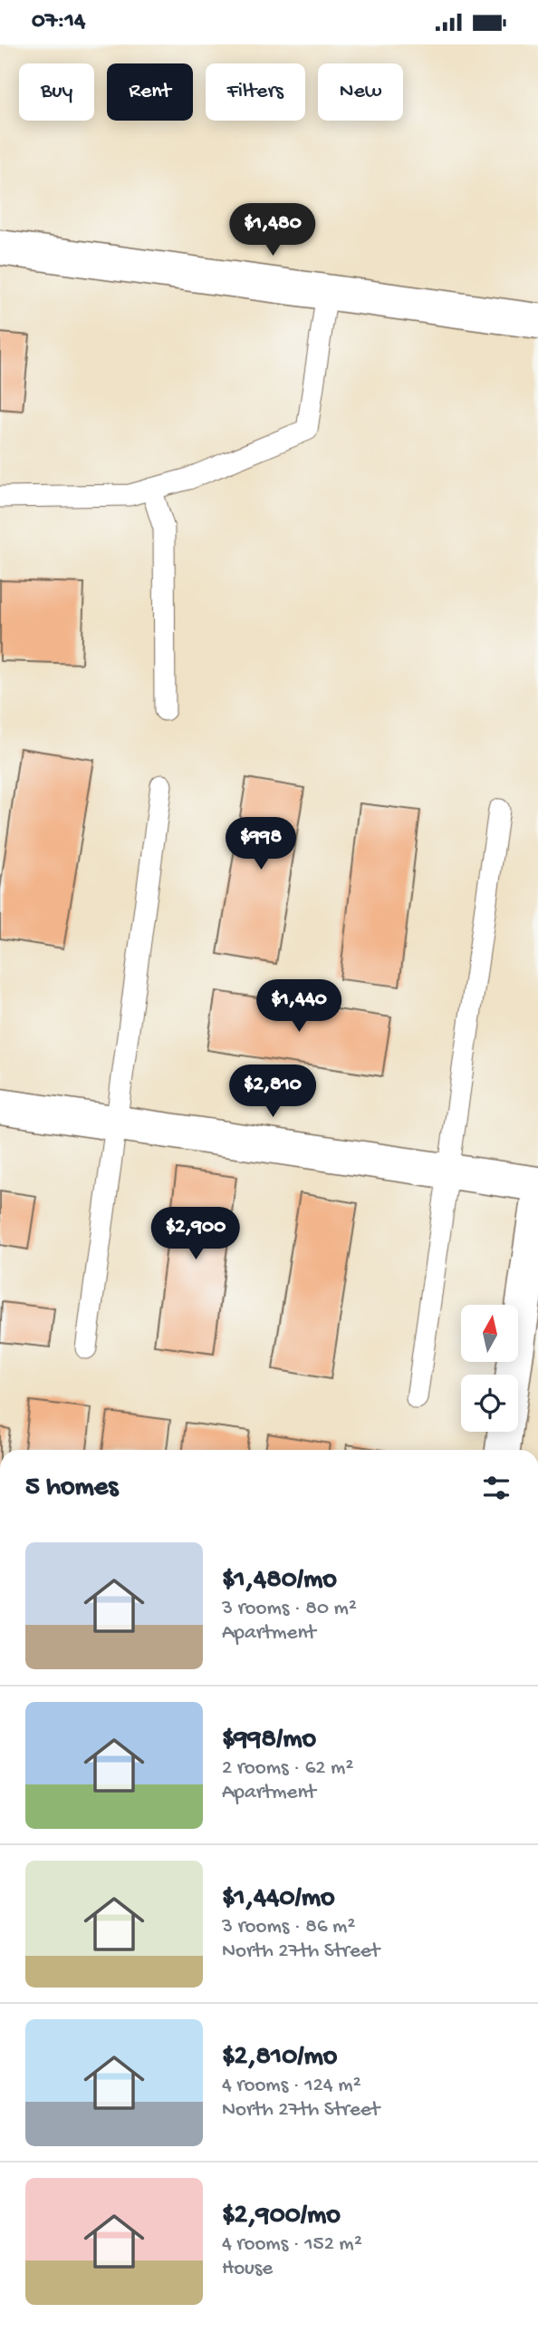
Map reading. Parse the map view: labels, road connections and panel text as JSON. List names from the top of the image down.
{
  "north": "top",
  "page": {
    "status": "07:14",
    "chip": [
      "Buy",
      "Rent",
      "Filters",
      "New"
    ],
    "price": [
      "$1,480",
      "$998",
      "$1,440",
      "$2,810",
      "$2,900"
    ],
    "heading": "5 homes",
    "list": [
      {
        "name": "$1,480/mo",
        "note": "3 rooms · 80 m² · Apartment"
      },
      {
        "name": "$998/mo",
        "note": "2 rooms · 62 m² · Apartment"
      },
      {
        "name": "$1,440/mo",
        "note": "3 rooms · 86 m² · North 27th Street"
      },
      {
        "name": "$2,810/mo",
        "note": "4 rooms · 124 m² · North 27th Street"
      },
      {
        "name": "$2,900/mo",
        "note": "4 rooms · 152 m² · House"
      }
    ]
  }
}
